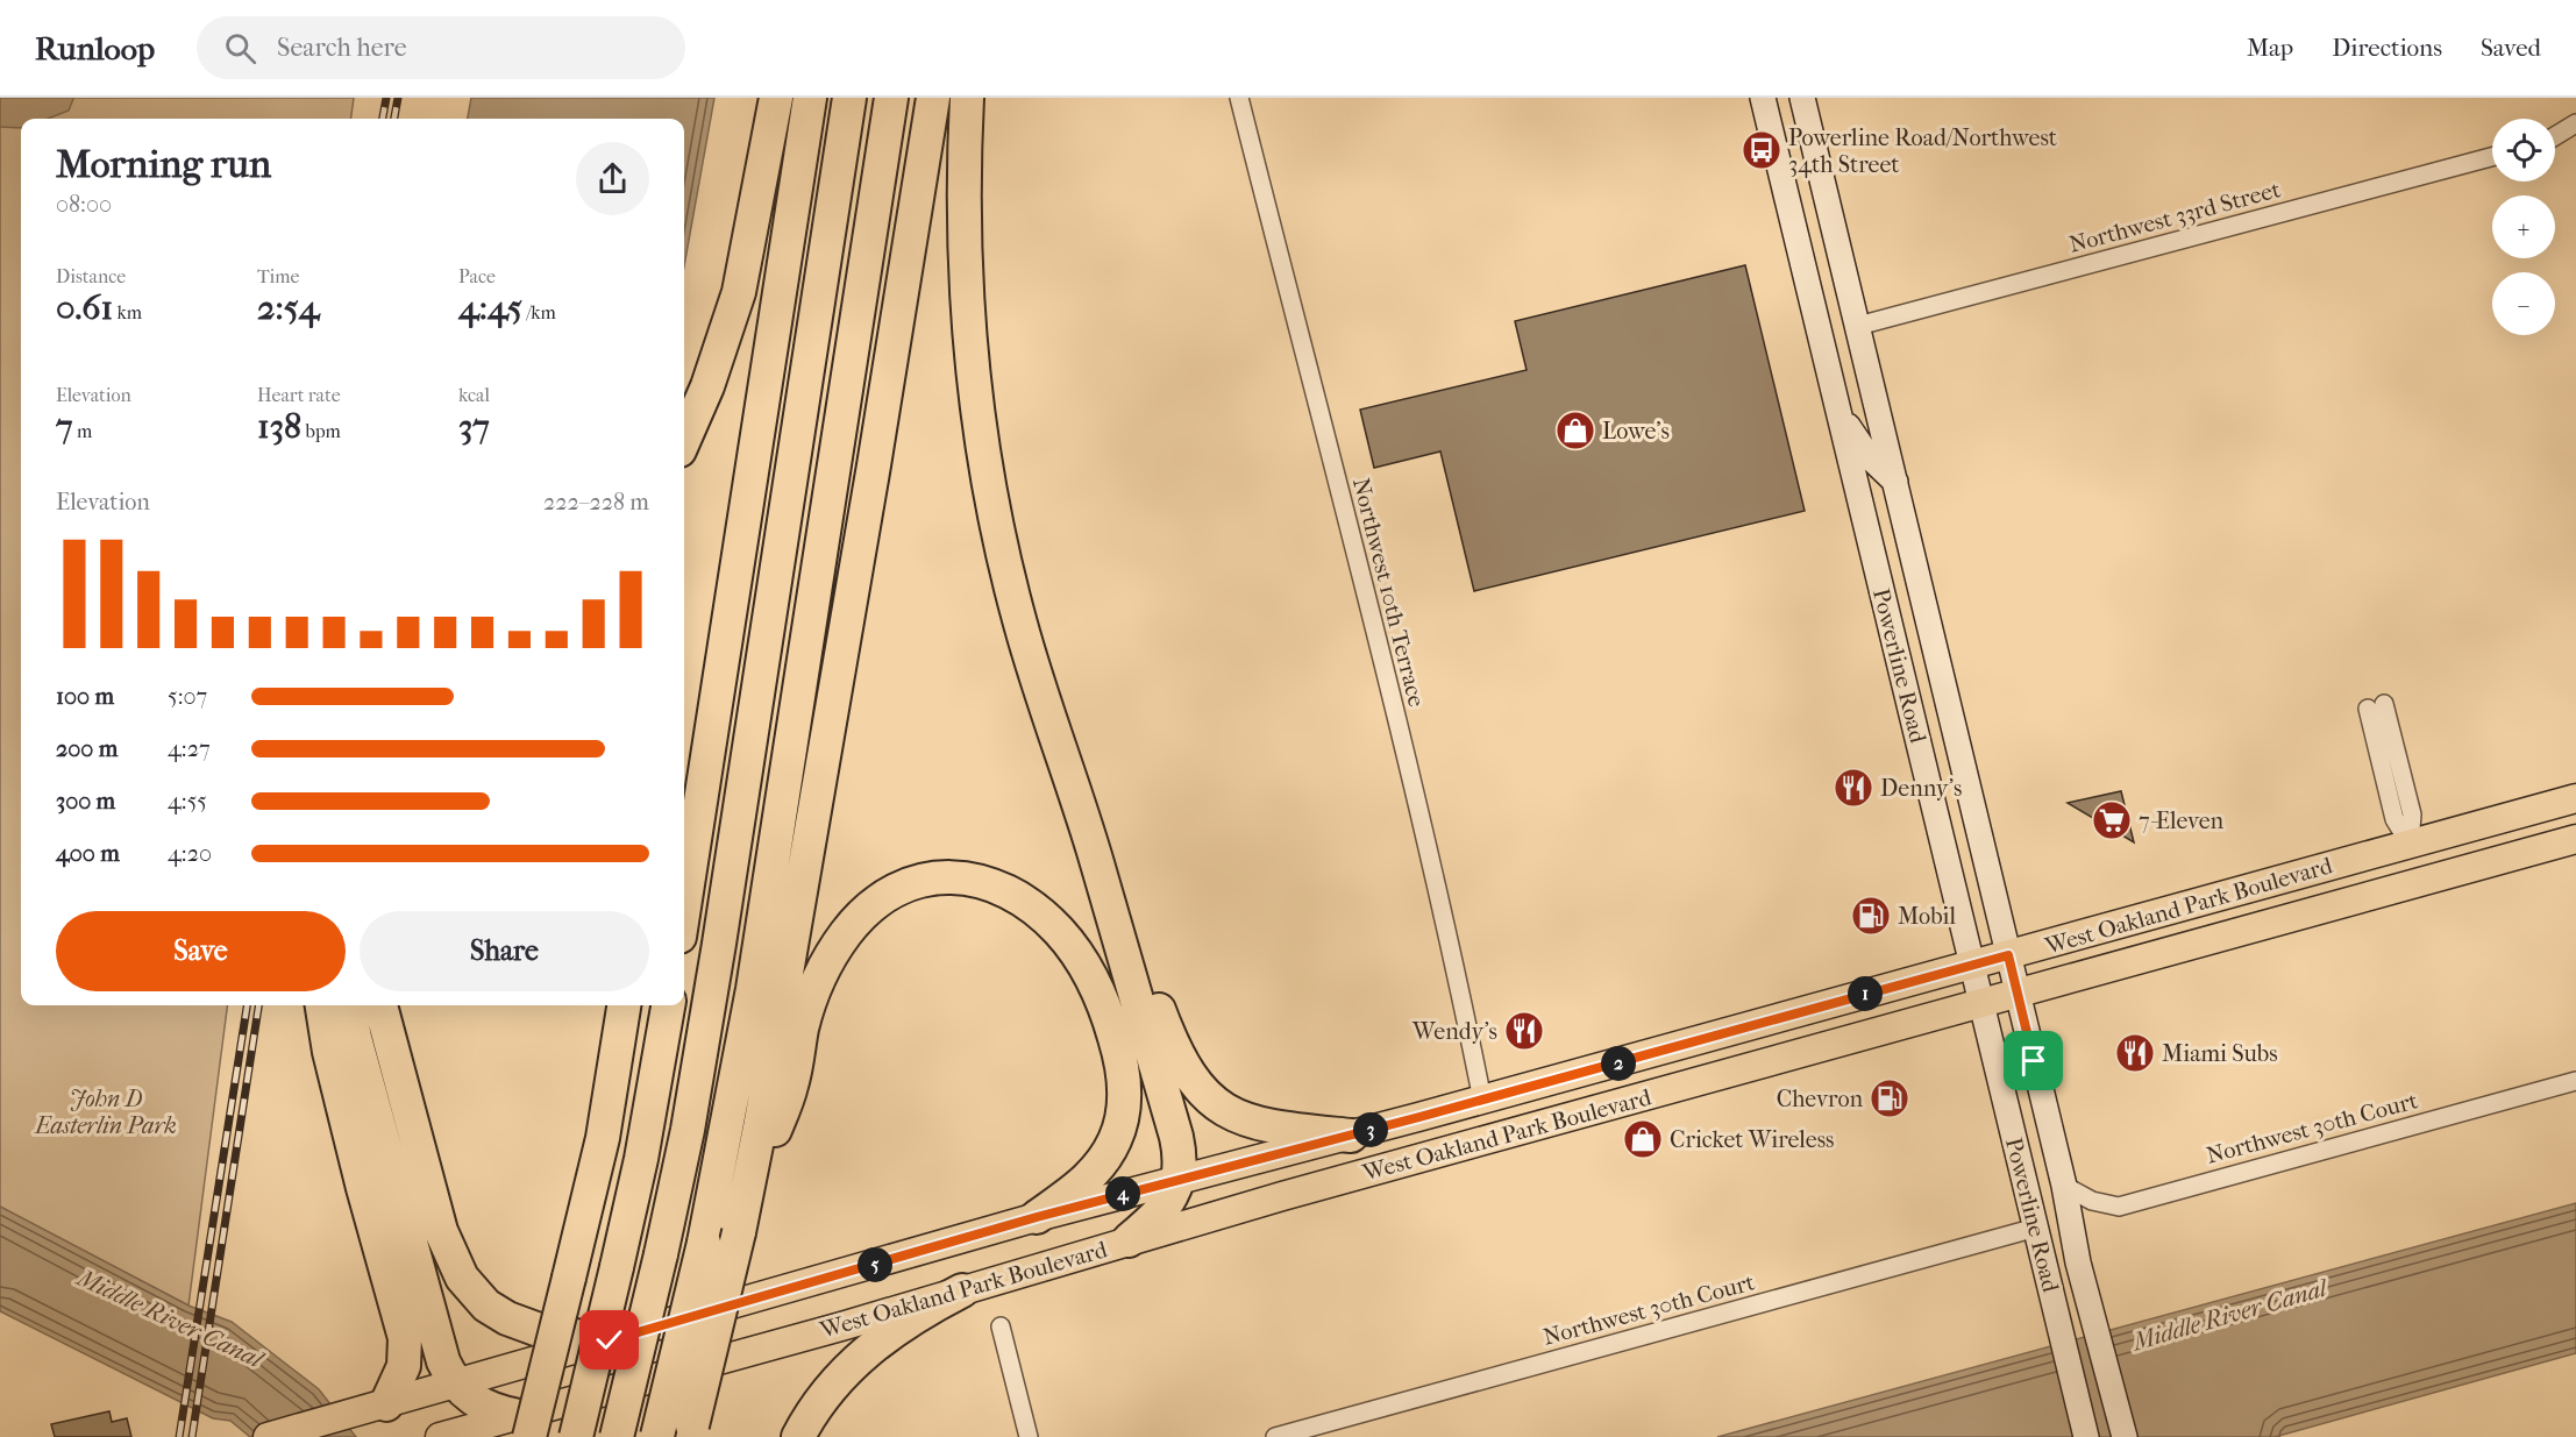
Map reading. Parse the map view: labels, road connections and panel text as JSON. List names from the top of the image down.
{
  "streets": {
    "main road": ["Powerline Road", "West Oakland Park Boulevard"],
    "street": ["Northwest 33rd Street", "Northwest 10th Terrace", "Northwest 30th Court"]
  },
  "crossings": [
    ["Northwest 33rd Street", "Powerline Road"],
    ["Northwest 10th Terrace", "West Oakland Park Boulevard"],
    ["Powerline Road", "West Oakland Park Boulevard"],
    ["Powerline Road", "Northwest 30th Court"]
  ],
  "water": ["Middle River Canal"],
  "parks": ["John D Easterlin Park"],
  "places": {
    "bus stop": ["Powerline Road/Northwest 34th Street"],
    "shop": ["Lowe's", "Cricket Wireless"],
    "restaurant": ["Denny's", "Wendy's", "Miami Subs"],
    "supermarket": ["7-Eleven"],
    "fuel station": ["Mobil", "Chevron"]
  },
  "page": {
    "header": "Runloop",
    "search": "Search here",
    "nav": ["Map", "Directions", "Saved"],
    "map_buttons": ["+", "−"],
    "heading": ["Morning run", "08:00"],
    "stats": [
      ["Distance", "0.61 km"],
      ["Time", "2:54"],
      ["Pace", "4:45 /km"],
      ["Elevation", "7 m"],
      ["Heart rate", "138 bpm"],
      ["kcal", "37"]
    ],
    "chart": ["Elevation", "222–228 m"],
    "list": [
      {
        "name": "100 m",
        "note": "5:07"
      },
      {
        "name": "200 m",
        "note": "4:27"
      },
      {
        "name": "300 m",
        "note": "4:55"
      },
      {
        "name": "400 m",
        "note": "4:20"
      }
    ],
    "buttons": ["Save", "Share"],
    "pins": [
      "1",
      "2",
      "3",
      "4",
      "5"
    ]
  }
}
